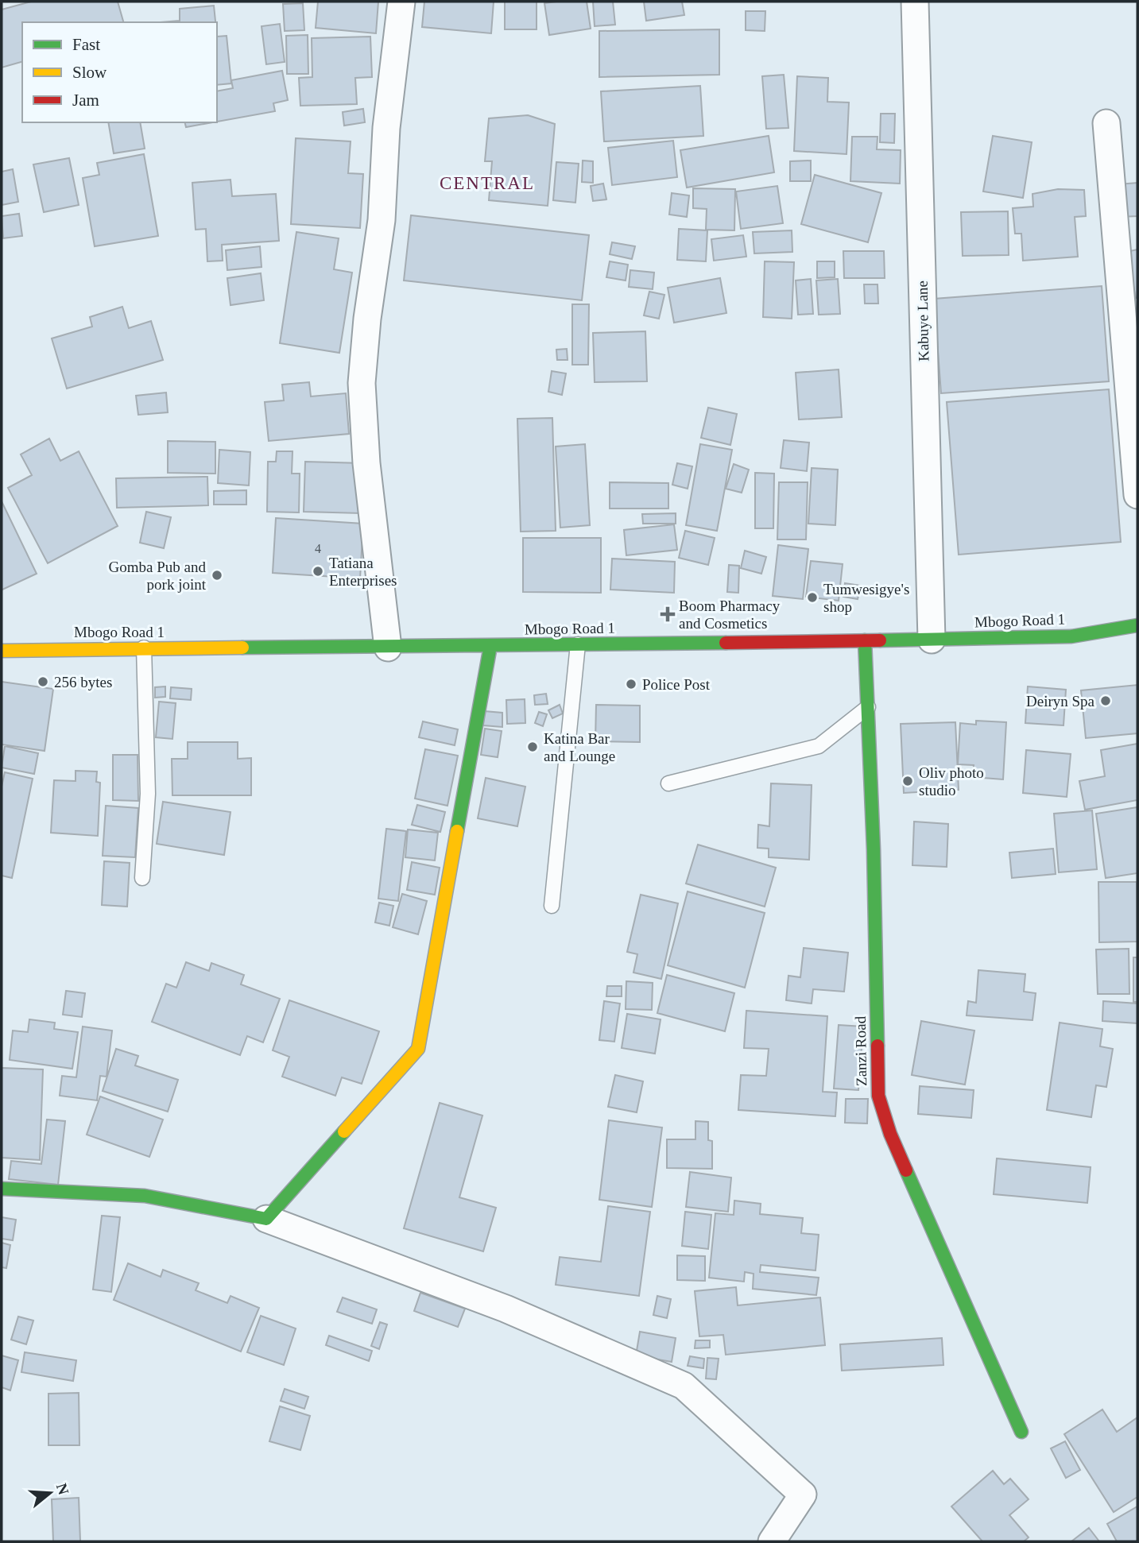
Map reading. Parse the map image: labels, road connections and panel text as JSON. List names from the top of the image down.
{
  "streets": {
    "street": ["Kabuye Lane", "Mbogo Road 1", "Zanzi Road"]
  },
  "crossings": [
    ["Kabuye Lane", "Mbogo Road 1"],
    ["Mbogo Road 1", "Zanzi Road"]
  ],
  "districts": ["CENTRAL"],
  "places": {
    "other": [
      "Tatiana Enterprises",
      "Gomba Pub and pork joint",
      "Tumwesigye's shop",
      "256 bytes",
      "Police Post",
      "Deiryn Spa",
      "Katina Bar and Lounge",
      "Oliv photo studio"
    ],
    "health": ["Boom Pharmacy and Cosmetics"]
  },
  "house_numbers": ["4"],
  "legend": ["Fast", "Slow", "Jam"],
  "north": "right"
}
